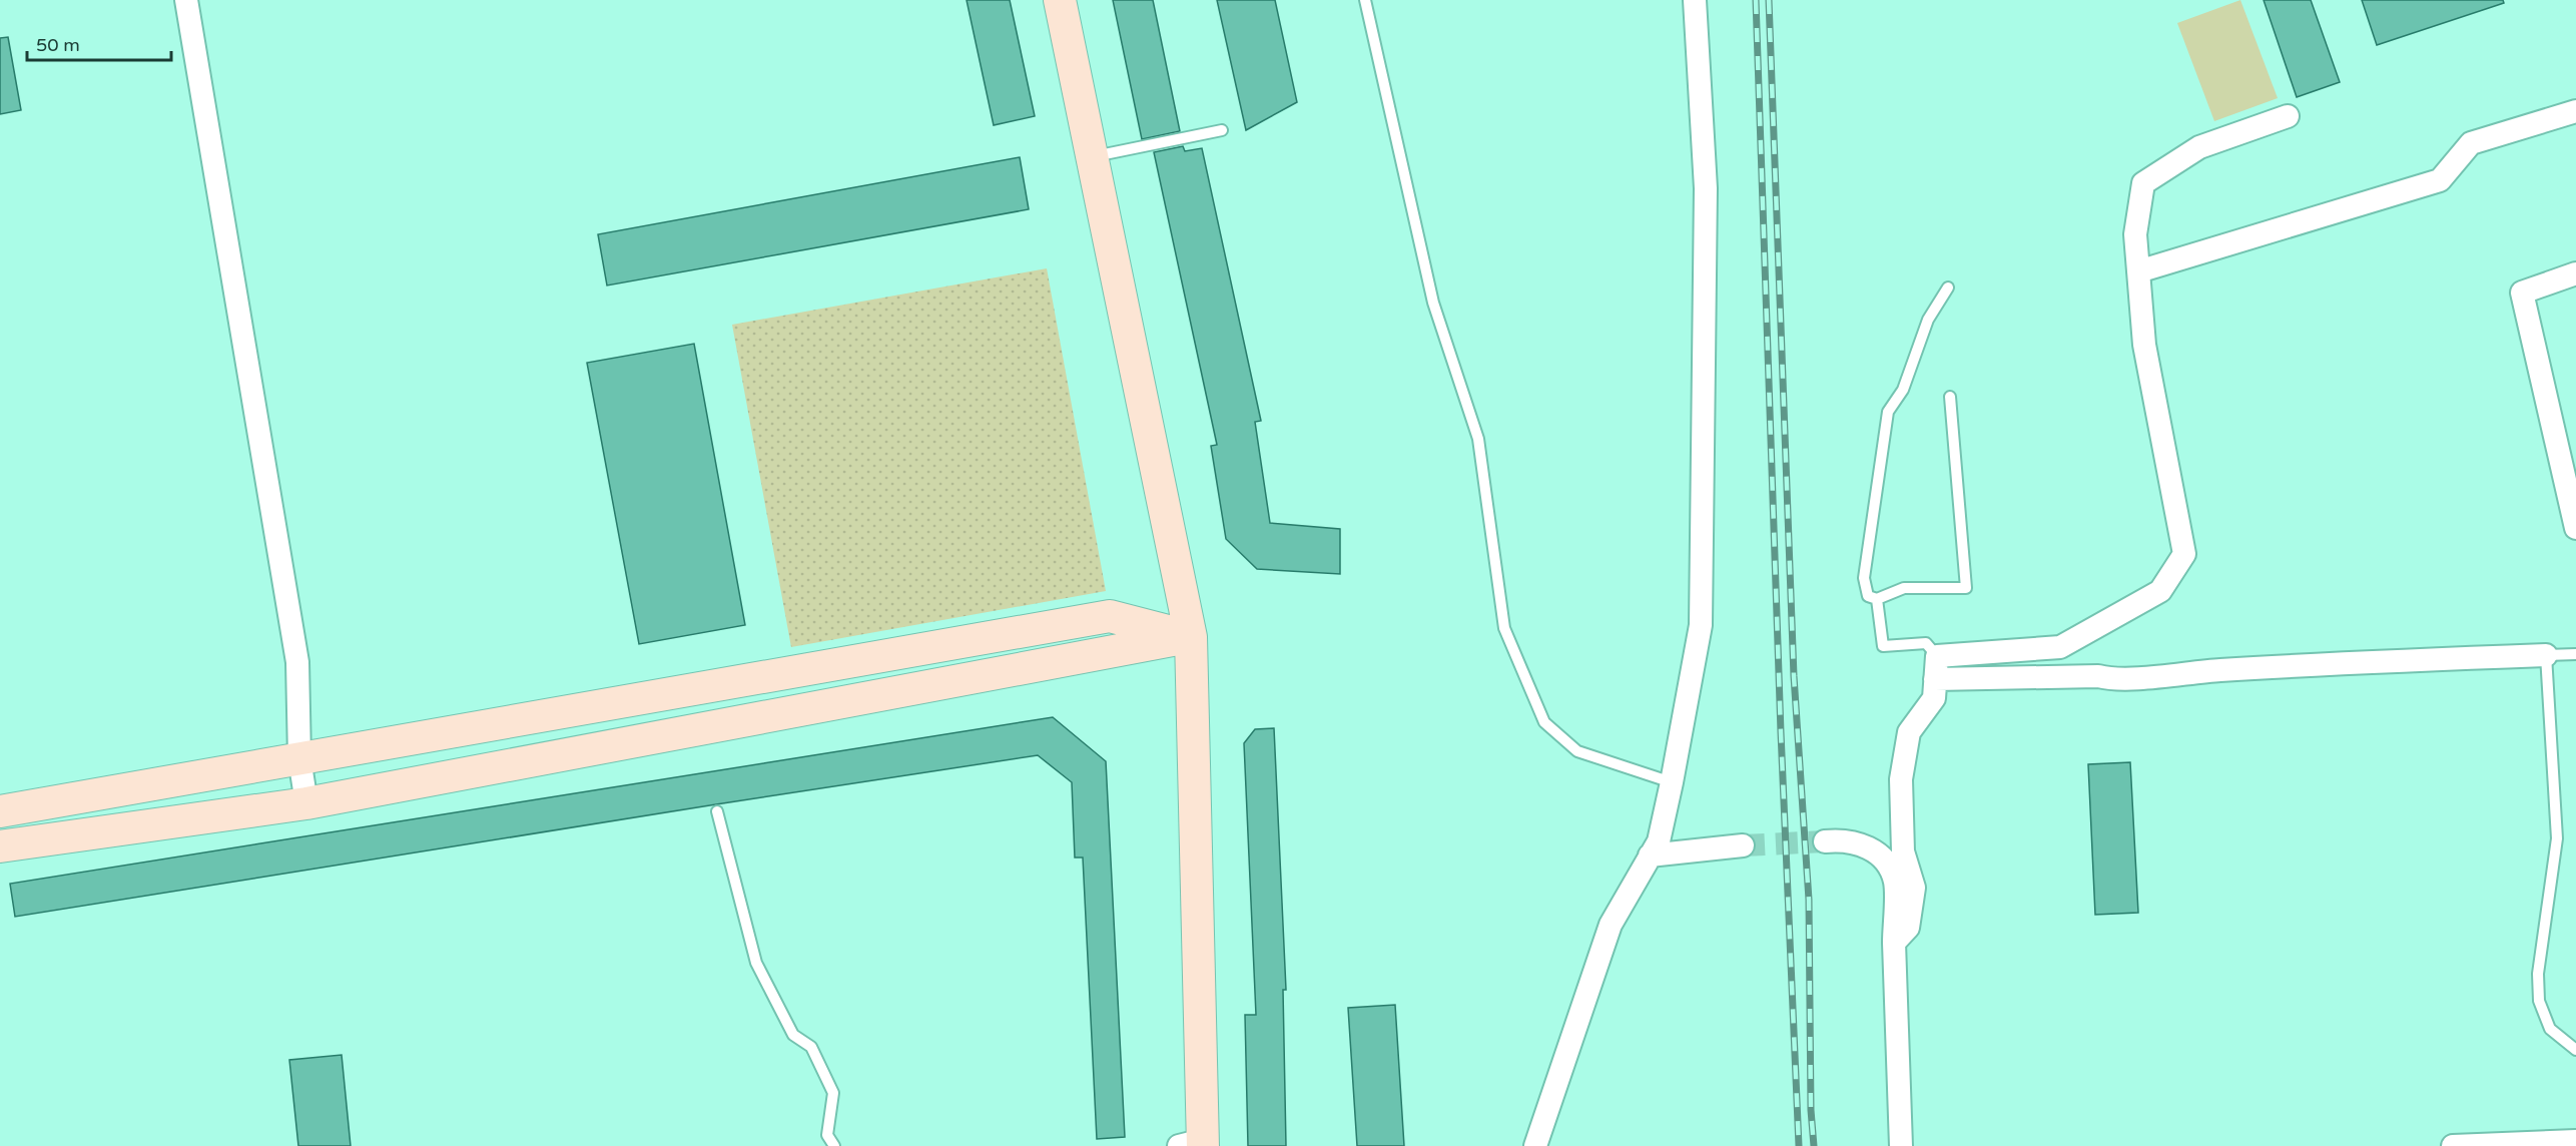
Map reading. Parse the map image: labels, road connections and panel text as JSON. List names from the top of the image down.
{
  "scale_bar": "50 m"
}
